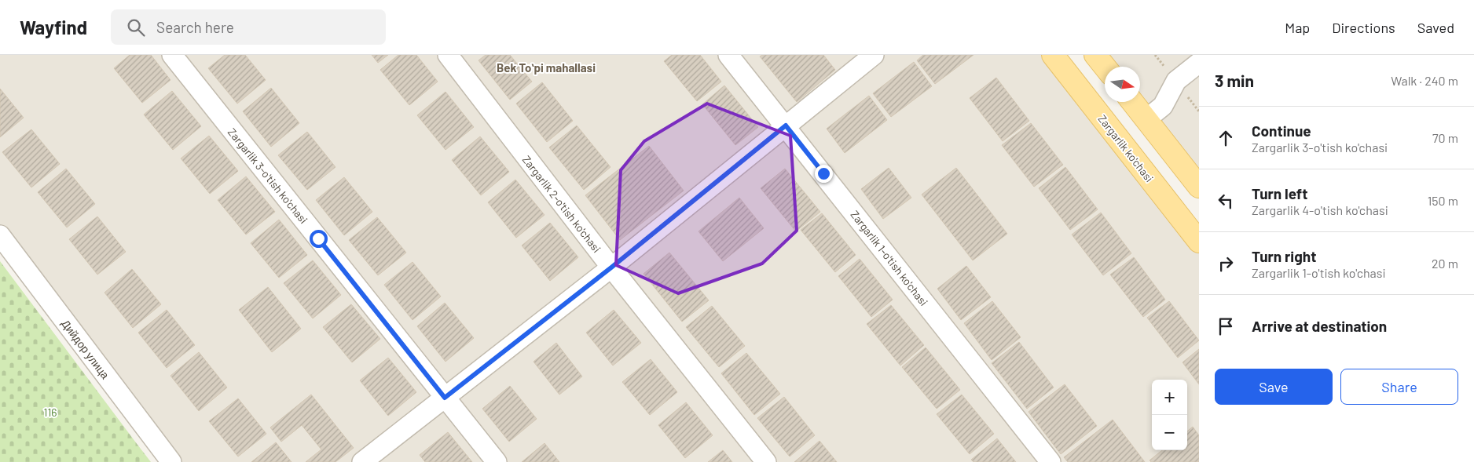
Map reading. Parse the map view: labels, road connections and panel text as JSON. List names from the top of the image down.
{
  "streets": {
    "main road": ["Zargarlik ko'chasi"],
    "street": [
      "Zargarlik 3-o'tish ko'chasi",
      "Zargarlik 2-o'tish ko'chasi",
      "Zargarlik 1-o'tish ko'chasi",
      "Дийдор улица"
    ]
  },
  "districts": ["Bek Toʻpi mahallasi"],
  "parks": ["116"],
  "north": "right",
  "page": {
    "header": "Wayfind",
    "search": "Search here",
    "nav": ["Map", "Directions", "Saved"],
    "heading": ["3 min", "Walk · 240 m"],
    "list": [
      ["Continue", "Zargarlik 3-o'tish ko'chasi", "70 m"],
      ["Turn left", "Zargarlik 4-o'tish ko'chasi", "150 m"],
      ["Turn right", "Zargarlik 1-o'tish ko'chasi", "20 m"],
      "Arrive at destination"
    ],
    "buttons": ["Save", "Share"],
    "map_buttons": ["+", "−"]
  }
}
